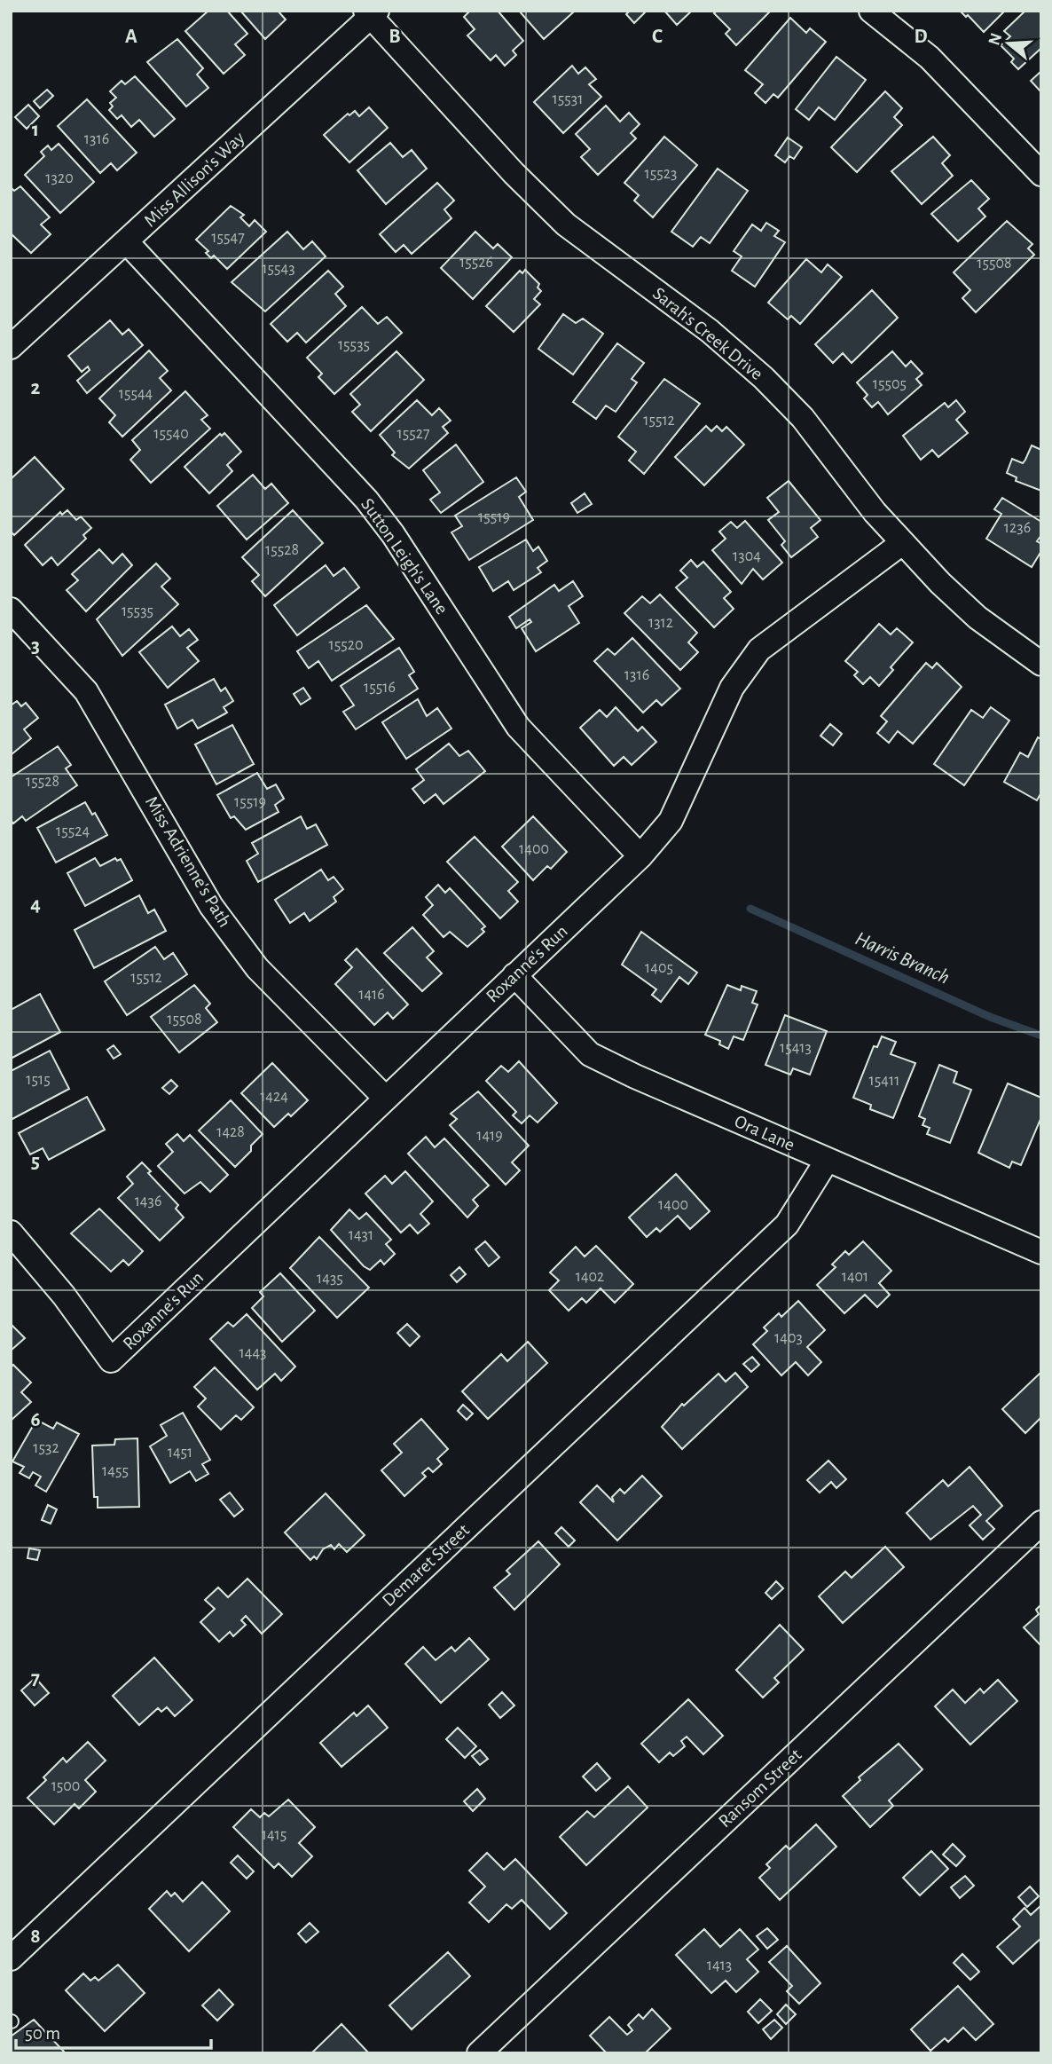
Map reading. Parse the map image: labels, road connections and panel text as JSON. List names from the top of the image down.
{
  "streets": {
    "street": [
      "Miss Allison's Way",
      "Sarah's Creek Drive",
      "Sutton Leigh's Lane",
      "Miss Adrienne's Path",
      "Roxanne's Run",
      "Ora Lane",
      "Demaret Street",
      "Ransom Street"
    ]
  },
  "crossings": [
    ["Miss Allison's Way", "Sarah's Creek Drive"],
    ["Miss Allison's Way", "Sutton Leigh's Lane"],
    ["Sarah's Creek Drive", "Roxanne's Run"],
    ["Sutton Leigh's Lane", "Roxanne's Run"],
    ["Miss Adrienne's Path", "Roxanne's Run"],
    ["Roxanne's Run", "Ora Lane"],
    ["Ora Lane", "Demaret Street"]
  ],
  "water": ["Harris Branch"],
  "house_numbers": [
    "15531",
    "1316",
    "15523",
    "1320",
    "15547",
    "15526",
    "15508",
    "15543",
    "15535",
    "15505",
    "15544",
    "15512",
    "15540",
    "15527",
    "15519",
    "1236",
    "15528",
    "1304",
    "15535",
    "1312",
    "15520",
    "1316",
    "15516",
    "15528",
    "15519",
    "15524",
    "1400",
    "1405",
    "15512",
    "1416",
    "15508",
    "15413",
    "1515",
    "15411",
    "1424",
    "1428",
    "1419",
    "1436",
    "1400",
    "1431",
    "1402",
    "1401",
    "1435",
    "1403",
    "1443",
    "1532",
    "1451",
    "1455",
    "1500",
    "1415",
    "1413"
  ],
  "scale_bar": "50 m",
  "north": "left",
  "grid": {
    "columns": [
      "A",
      "B",
      "C",
      "D"
    ],
    "rows": [
      "1",
      "2",
      "3",
      "4",
      "5",
      "6",
      "7",
      "8"
    ]
  }
}
